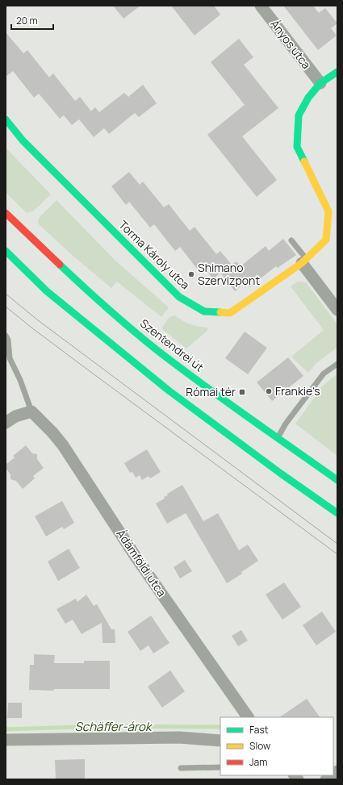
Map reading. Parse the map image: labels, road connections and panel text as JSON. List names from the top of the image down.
{
  "streets": {
    "main road": ["Torma Károly utca", "Szentendrei út"],
    "street": ["Ányos utca", "Ádámföldi utca"]
  },
  "crossings": [
    ["Ányos utca", "Torma Károly utca"]
  ],
  "water": ["Schäffer-árok"],
  "places": {
    "other": ["Shimano Szervizpont", "Frankie's"],
    "transit": ["Római tér"]
  },
  "legend": ["Fast", "Slow", "Jam"],
  "scale_bar": "20 m"
}
